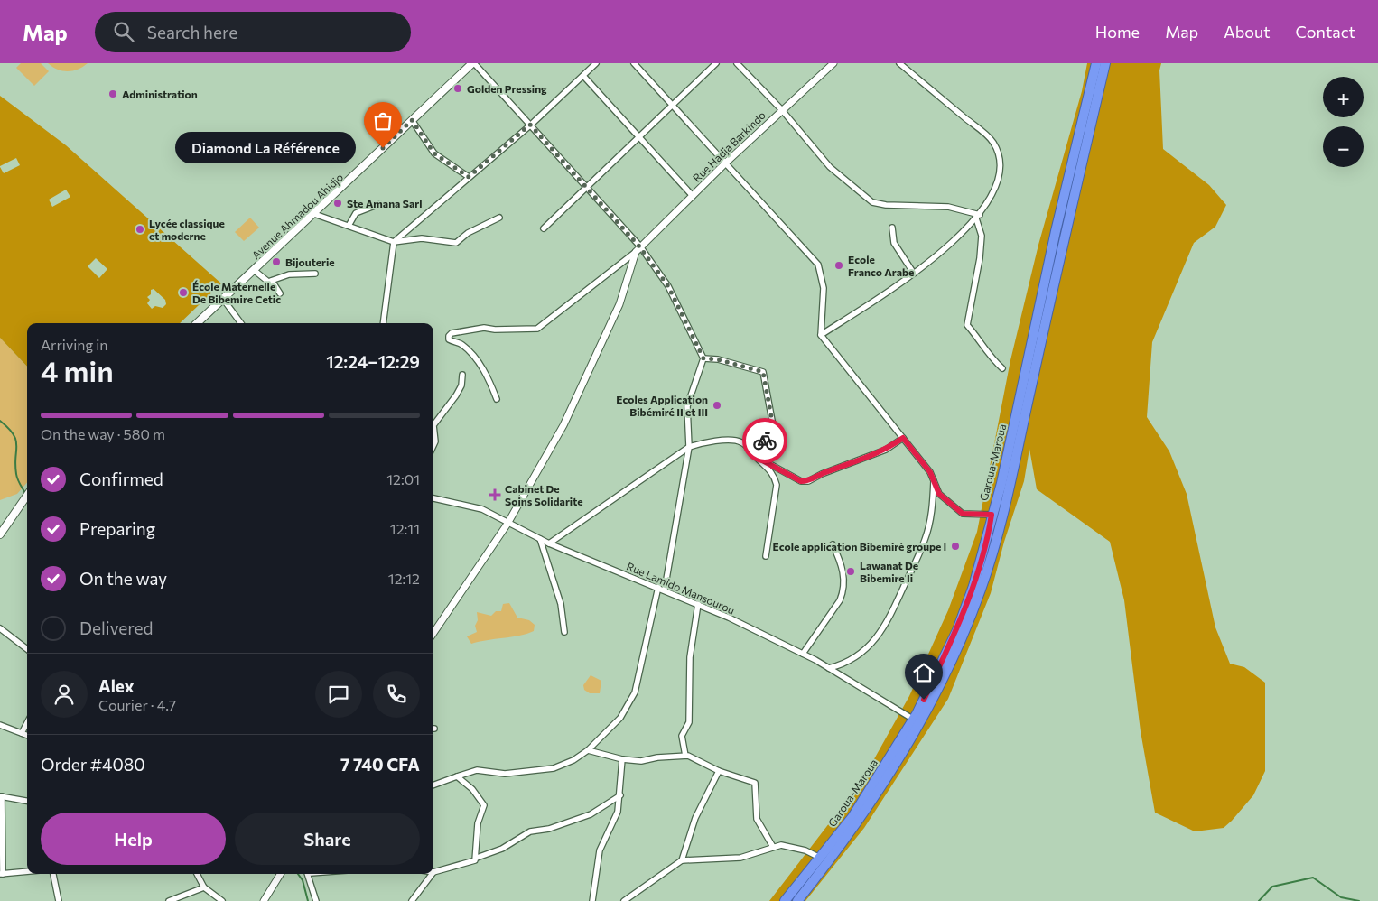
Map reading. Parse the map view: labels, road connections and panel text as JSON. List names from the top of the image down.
{
  "streets": {
    "highway": ["Garoua-Maroua"],
    "main road": ["Avenue Ahmadou Ahidjo"],
    "street": ["Rue Hadja Barkindo", "Rue Lamido Mansourou"]
  },
  "crossings": [
    ["Garoua-Maroua", "Rue Lamido Mansourou"]
  ],
  "places": {
    "other": [
      "Golden Pressing",
      "Administration",
      "Diamond La Référence",
      "Ste Amana Sarl",
      "Lycée classique et moderne",
      "Bijouterie",
      "Ecole Franco Arabe",
      "École Maternelle De Bibemire Cetic",
      "Ecoles Application Bibémiré II et III",
      "Ecole application Bibemiré groupe l",
      "Lawanat De Bibemire Ii"
    ],
    "health": ["Cabinet De Soins Solidarite"]
  },
  "page": {
    "header": "Map",
    "search": "Search here",
    "nav": [
      "Home",
      "Map",
      "About",
      "Contact"
    ],
    "map_buttons": ["+", "−"],
    "bubble": "Diamond La Référence",
    "heading": ["4 min", "Arriving in", "12:24–12:29"],
    "panel": [
      "Alex",
      "Courier · 4.7",
      "Order #4080",
      "7 740 CFA"
    ],
    "bar": "On the way · 580 m",
    "list": [
      ["Confirmed", "12:01"],
      ["Preparing", "12:11"],
      ["On the way", "12:12"],
      "Delivered"
    ],
    "buttons": ["Help", "Share"]
  }
}
